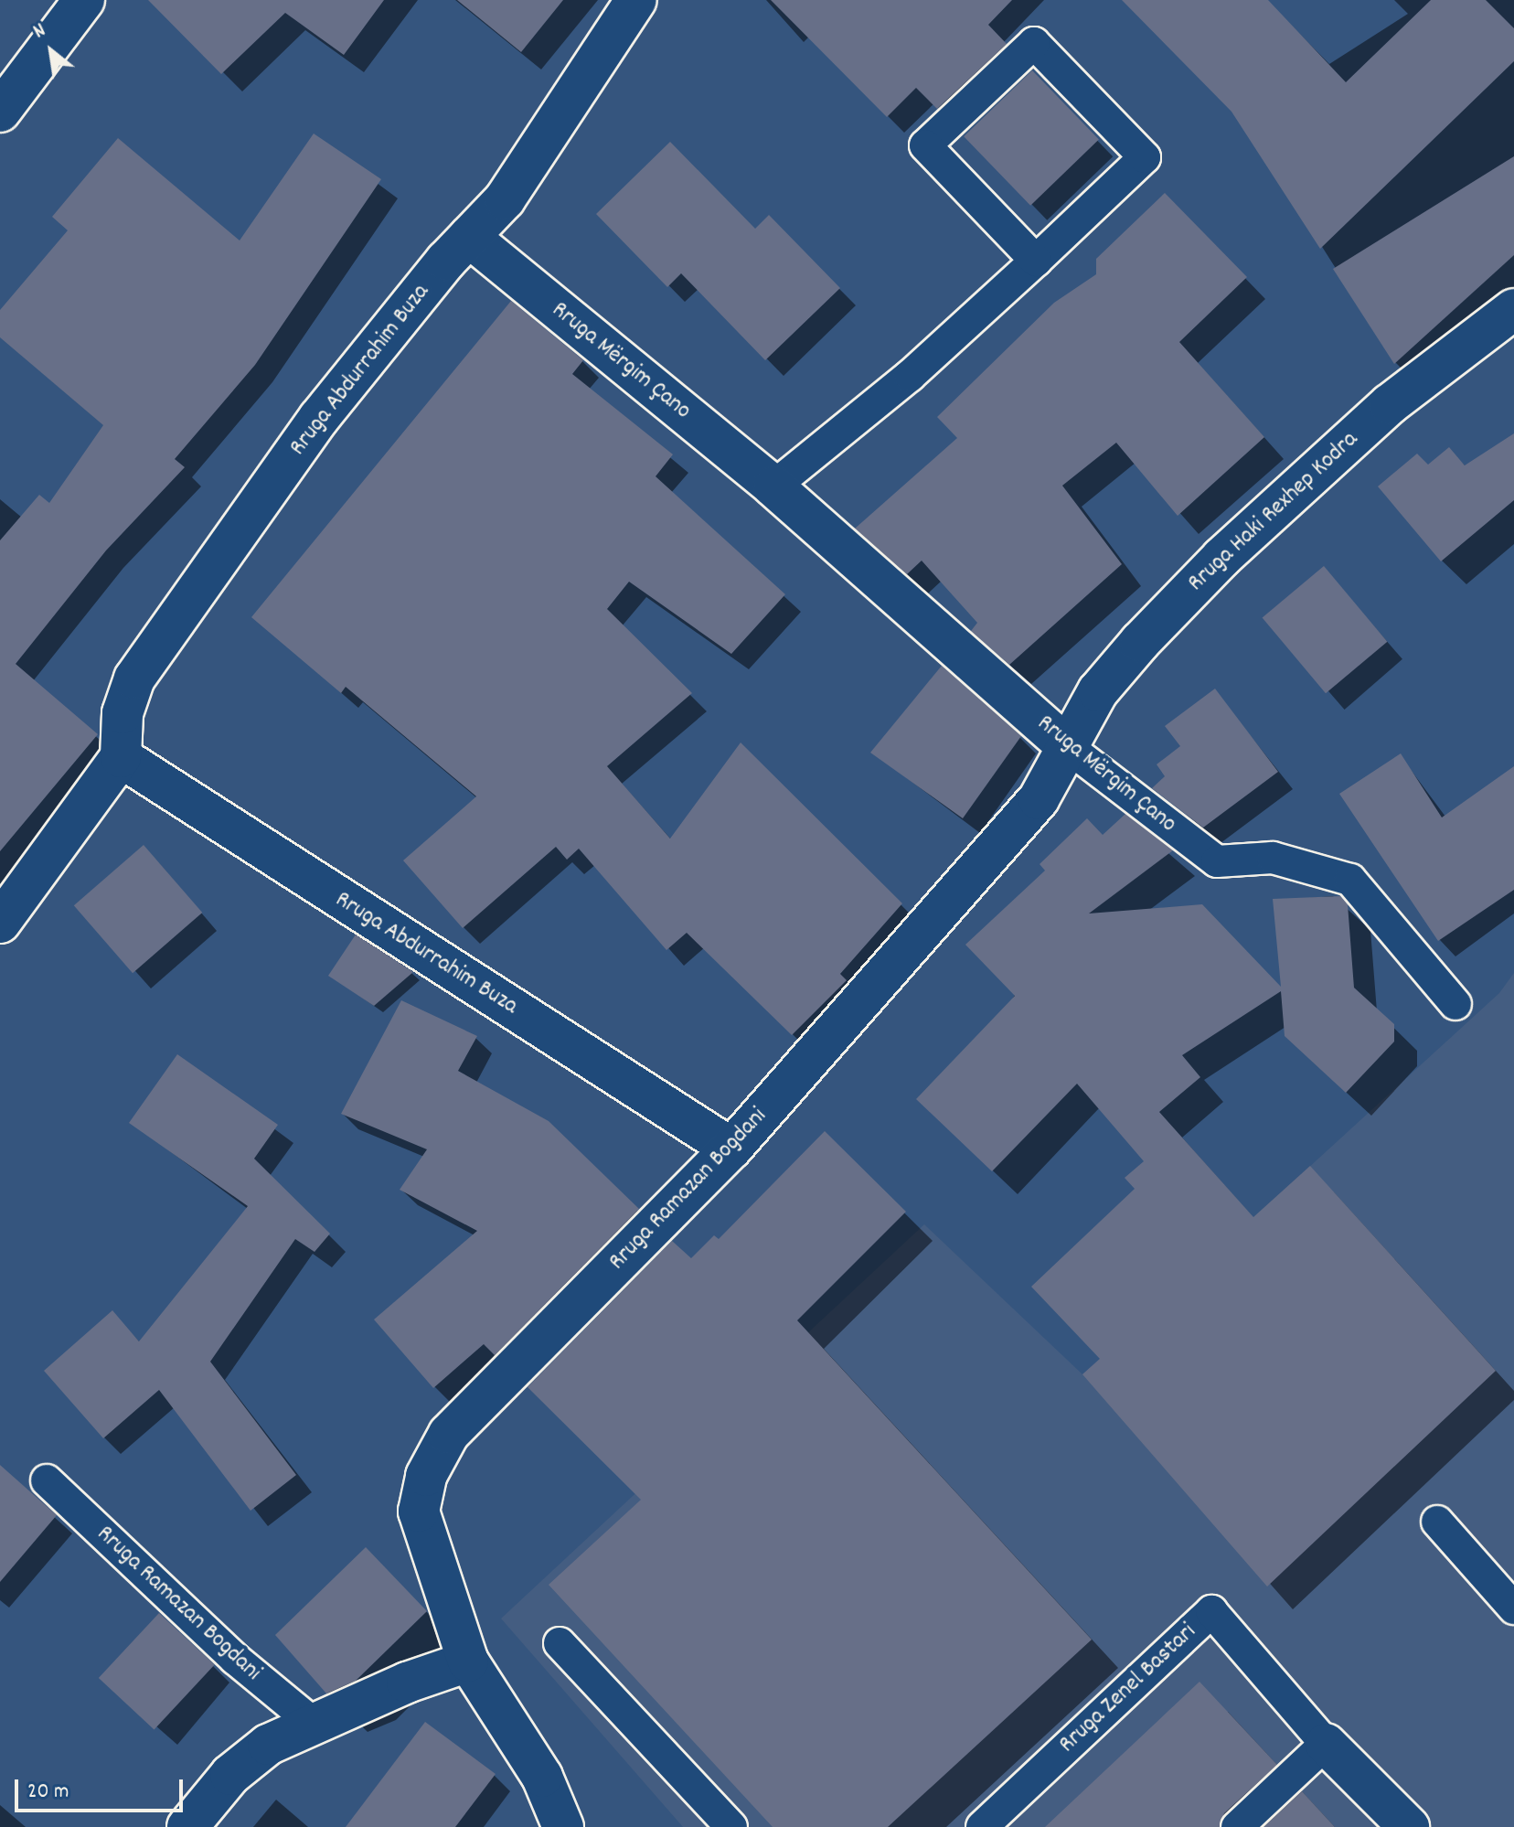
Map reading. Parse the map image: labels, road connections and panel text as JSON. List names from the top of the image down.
{
  "streets": {
    "street": [
      "Rruga Mërgim Çano",
      "Rruga Abdurrahim Buza",
      "Rruga Haki Rexhep Kodra",
      "Rruga Ramazan Bogdani",
      "Rruga Zenel Bastari"
    ]
  },
  "crossings": [
    ["Rruga Mërgim Çano", "Rruga Abdurrahim Buza"],
    ["Rruga Mërgim Çano", "Rruga Haki Rexhep Kodra"],
    ["Rruga Mërgim Çano", "Rruga Ramazan Bogdani"],
    ["Rruga Abdurrahim Buza", "Rruga Ramazan Bogdani"],
    ["Rruga Haki Rexhep Kodra", "Rruga Ramazan Bogdani"]
  ],
  "scale_bar": "20 m",
  "north": "top left"
}
